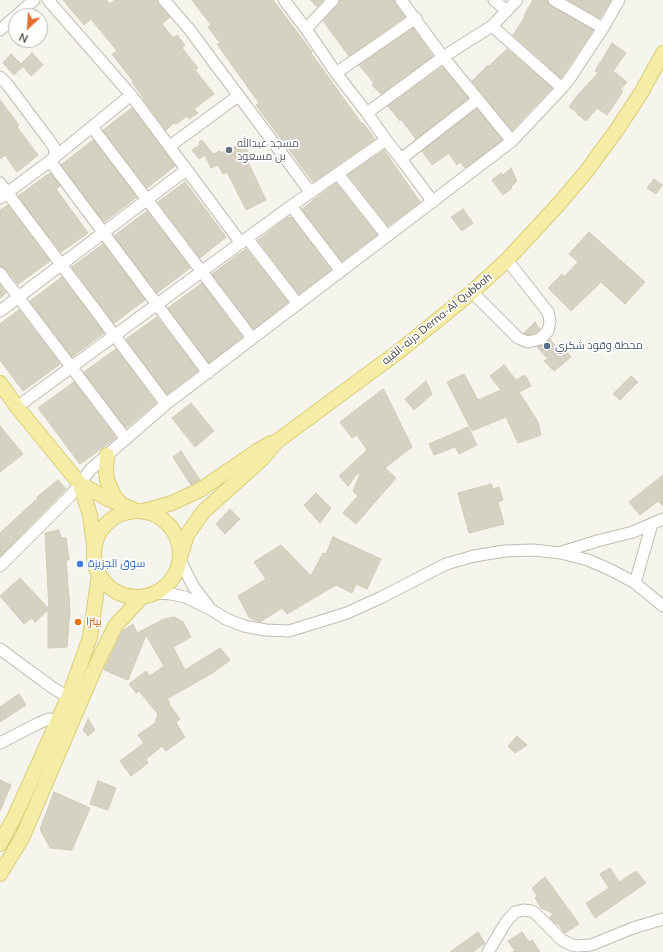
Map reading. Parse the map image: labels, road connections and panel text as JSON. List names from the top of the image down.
{
  "streets": {
    "main road": ["درنه-القبه Derna-Al Qubbah"]
  },
  "places": [
    "مسجد عبدالله بن مسعود",
    "محطة وقود شكري",
    "سوق الجزيزة",
    "بيتزا"
  ],
  "north": "bottom left"
}
